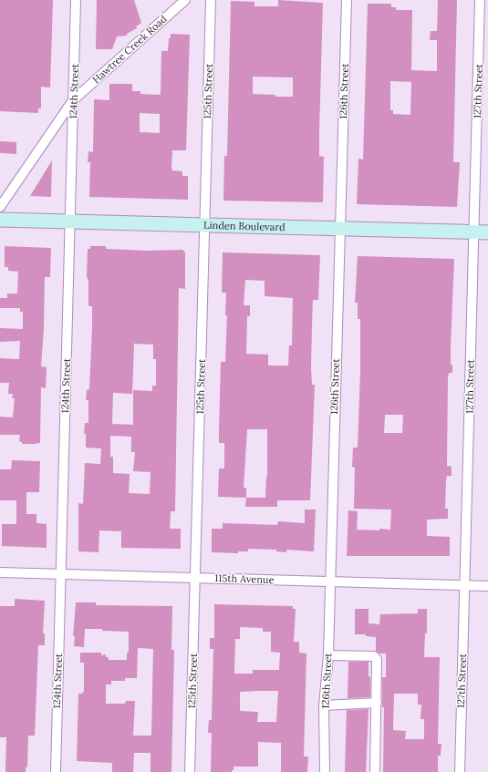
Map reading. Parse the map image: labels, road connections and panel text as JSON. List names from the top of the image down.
{
  "streets": {
    "main road": ["Linden Boulevard"],
    "street": [
      "Hawtree Creek Road",
      "124th Street",
      "125th Street",
      "126th Street",
      "127th Street",
      "115th Avenue"
    ]
  },
  "crossings": [
    ["Hawtree Creek Road", "124th Street"],
    ["124th Street", "Linden Boulevard"],
    ["124th Street", "115th Avenue"],
    ["125th Street", "Linden Boulevard"],
    ["125th Street", "115th Avenue"],
    ["126th Street", "Linden Boulevard"],
    ["126th Street", "115th Avenue"],
    ["127th Street", "Linden Boulevard"],
    ["127th Street", "115th Avenue"]
  ]
}
